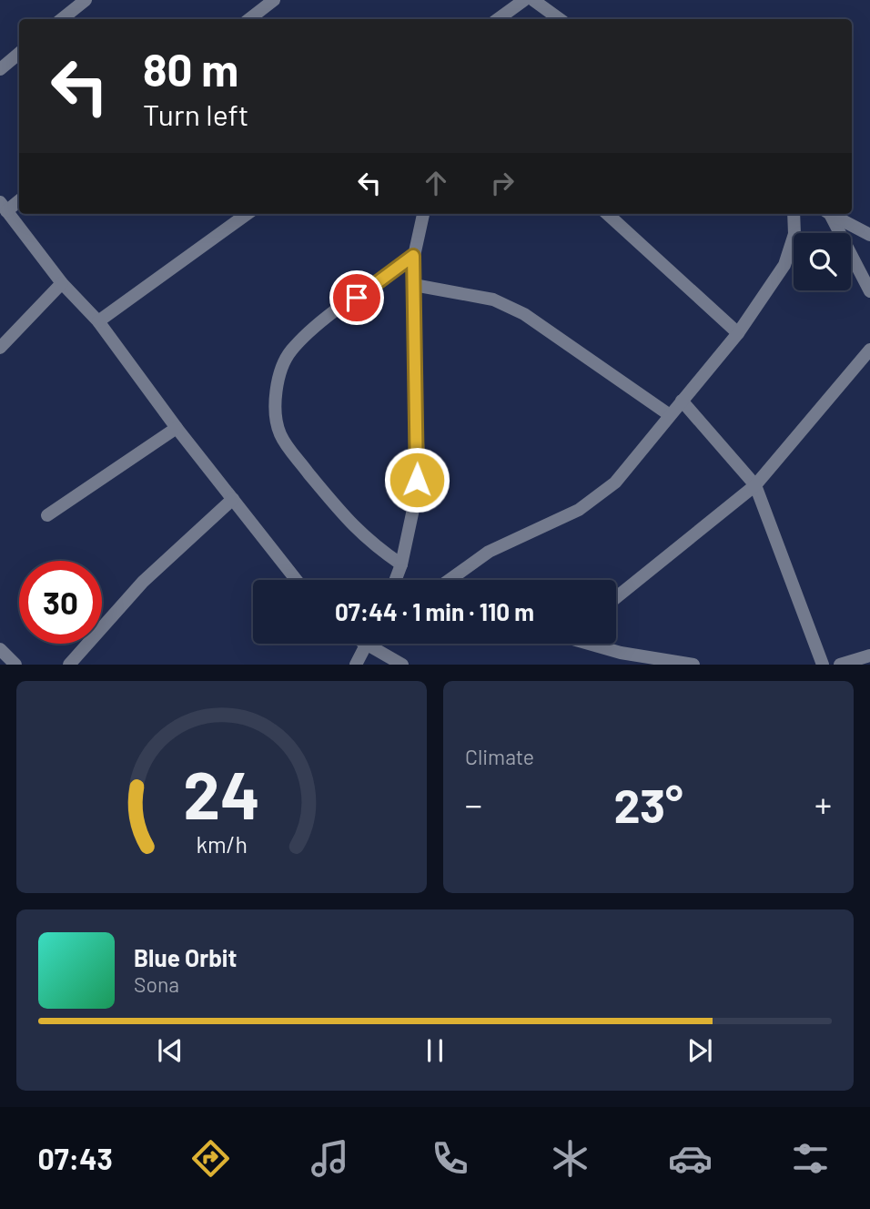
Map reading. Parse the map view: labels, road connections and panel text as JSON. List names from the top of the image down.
{
  "page": {
    "turn": ["80 m", "Turn left"],
    "limit": "30",
    "trip": "07:44 · 1 min · 110 m",
    "tile": "Climate",
    "heat": ["−", "23°", "+"],
    "song": ["Blue Orbit", "Sona"],
    "tabs": "07:43",
    "gauge": ["24", "km/h"]
  }
}
